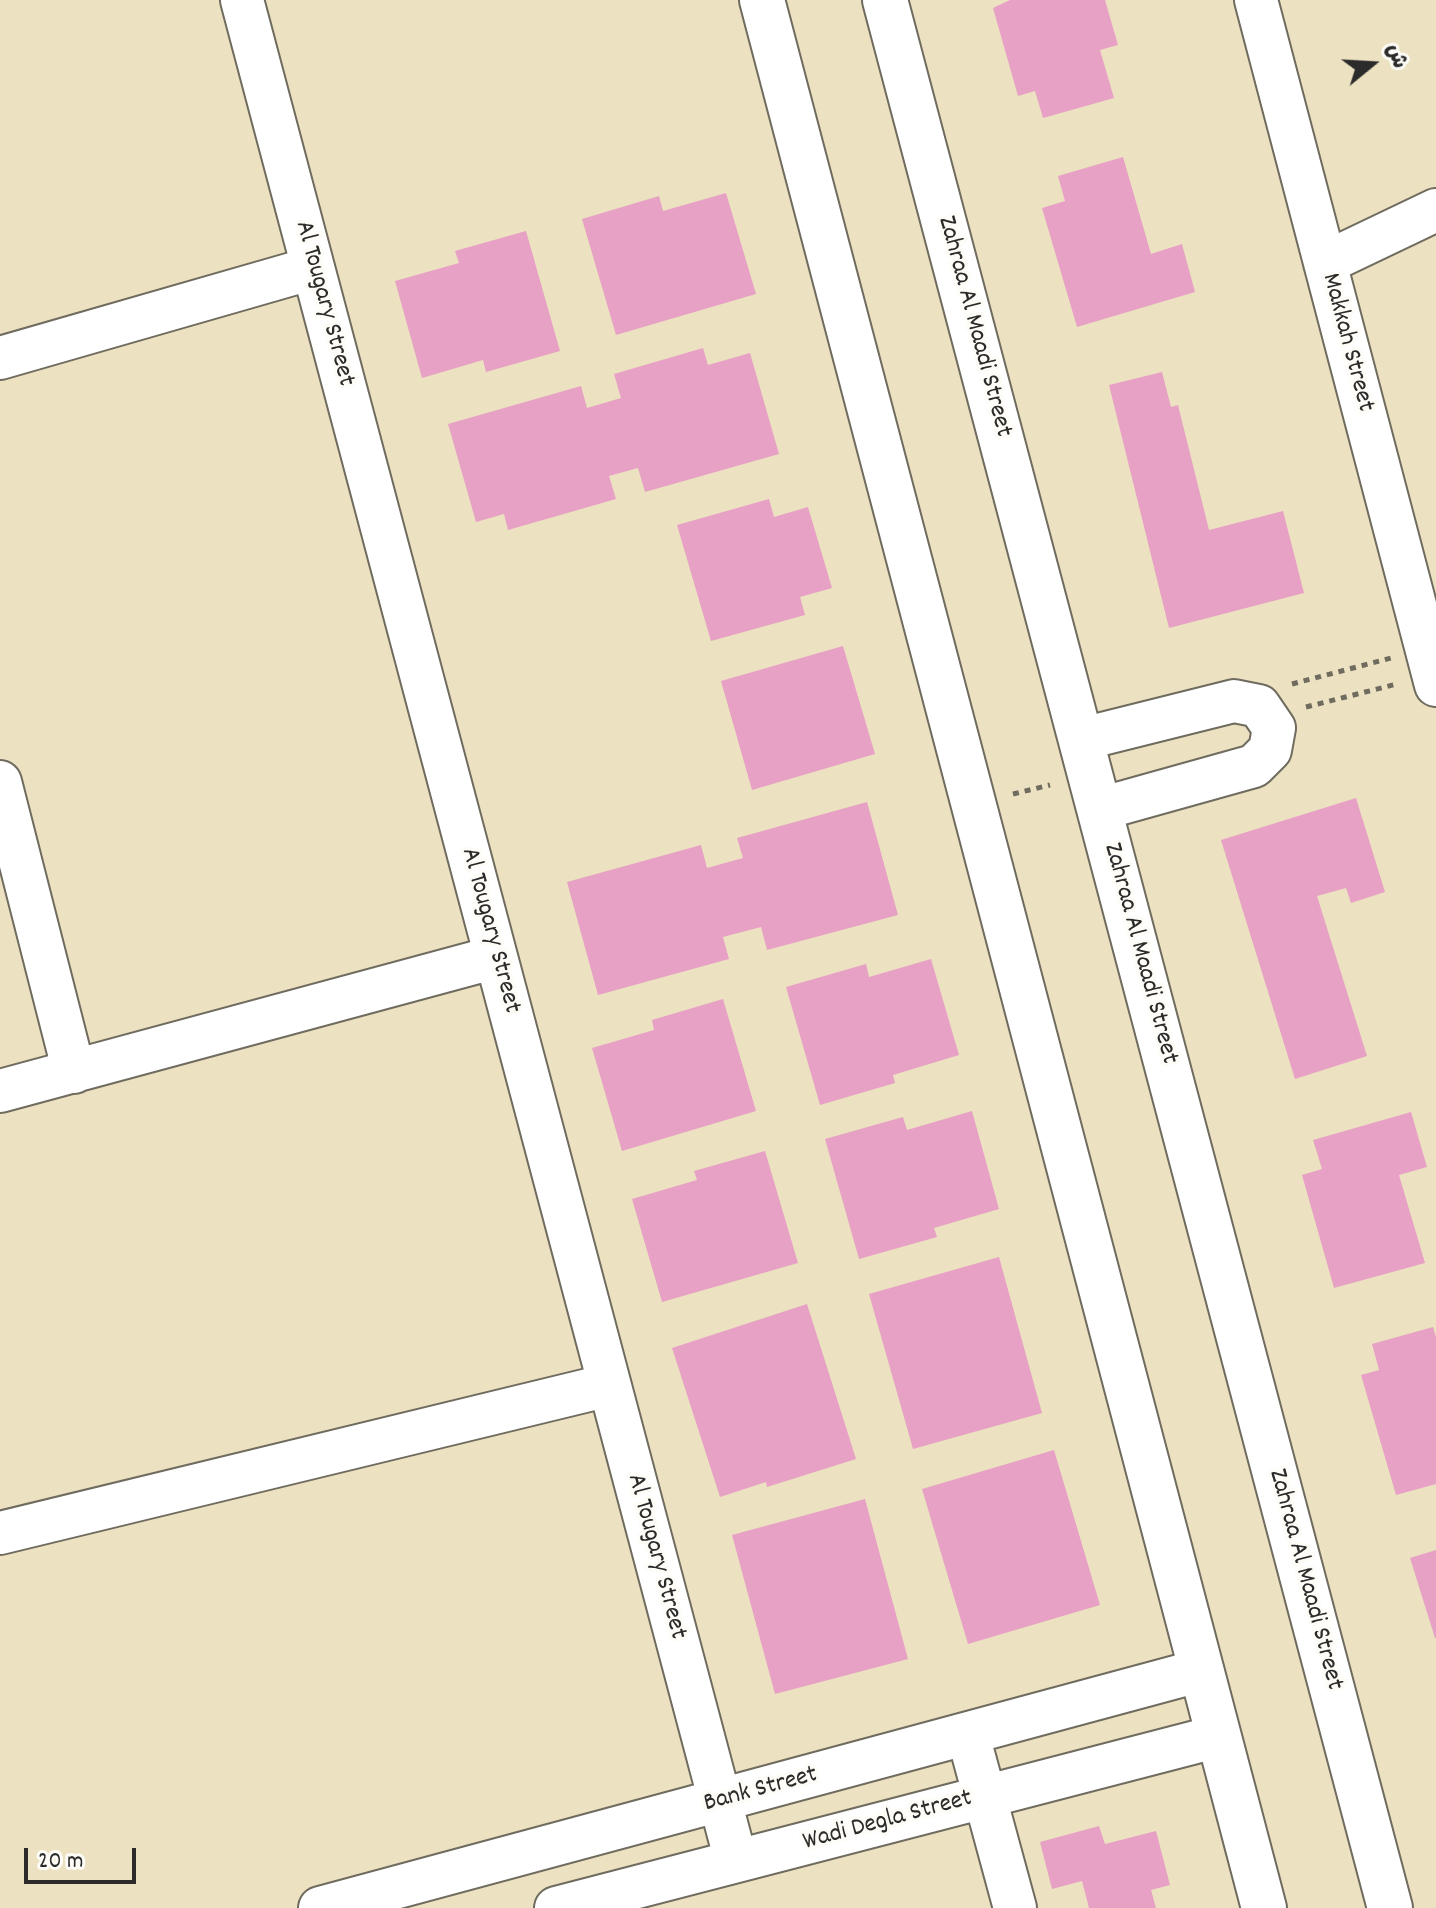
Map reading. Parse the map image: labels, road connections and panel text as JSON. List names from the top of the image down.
{
  "streets": {
    "main road": ["Zahraa Al Maadi Street"],
    "street": [
      "Al Tougary Street",
      "Makkah Street",
      "Bank Street",
      "Wadi Degla Street"
    ]
  },
  "crossings": [
    ["Al Tougary Street", "Bank Street"],
    ["Al Tougary Street", "Wadi Degla Street"]
  ],
  "scale_bar": "20 m",
  "north": "right"
}
